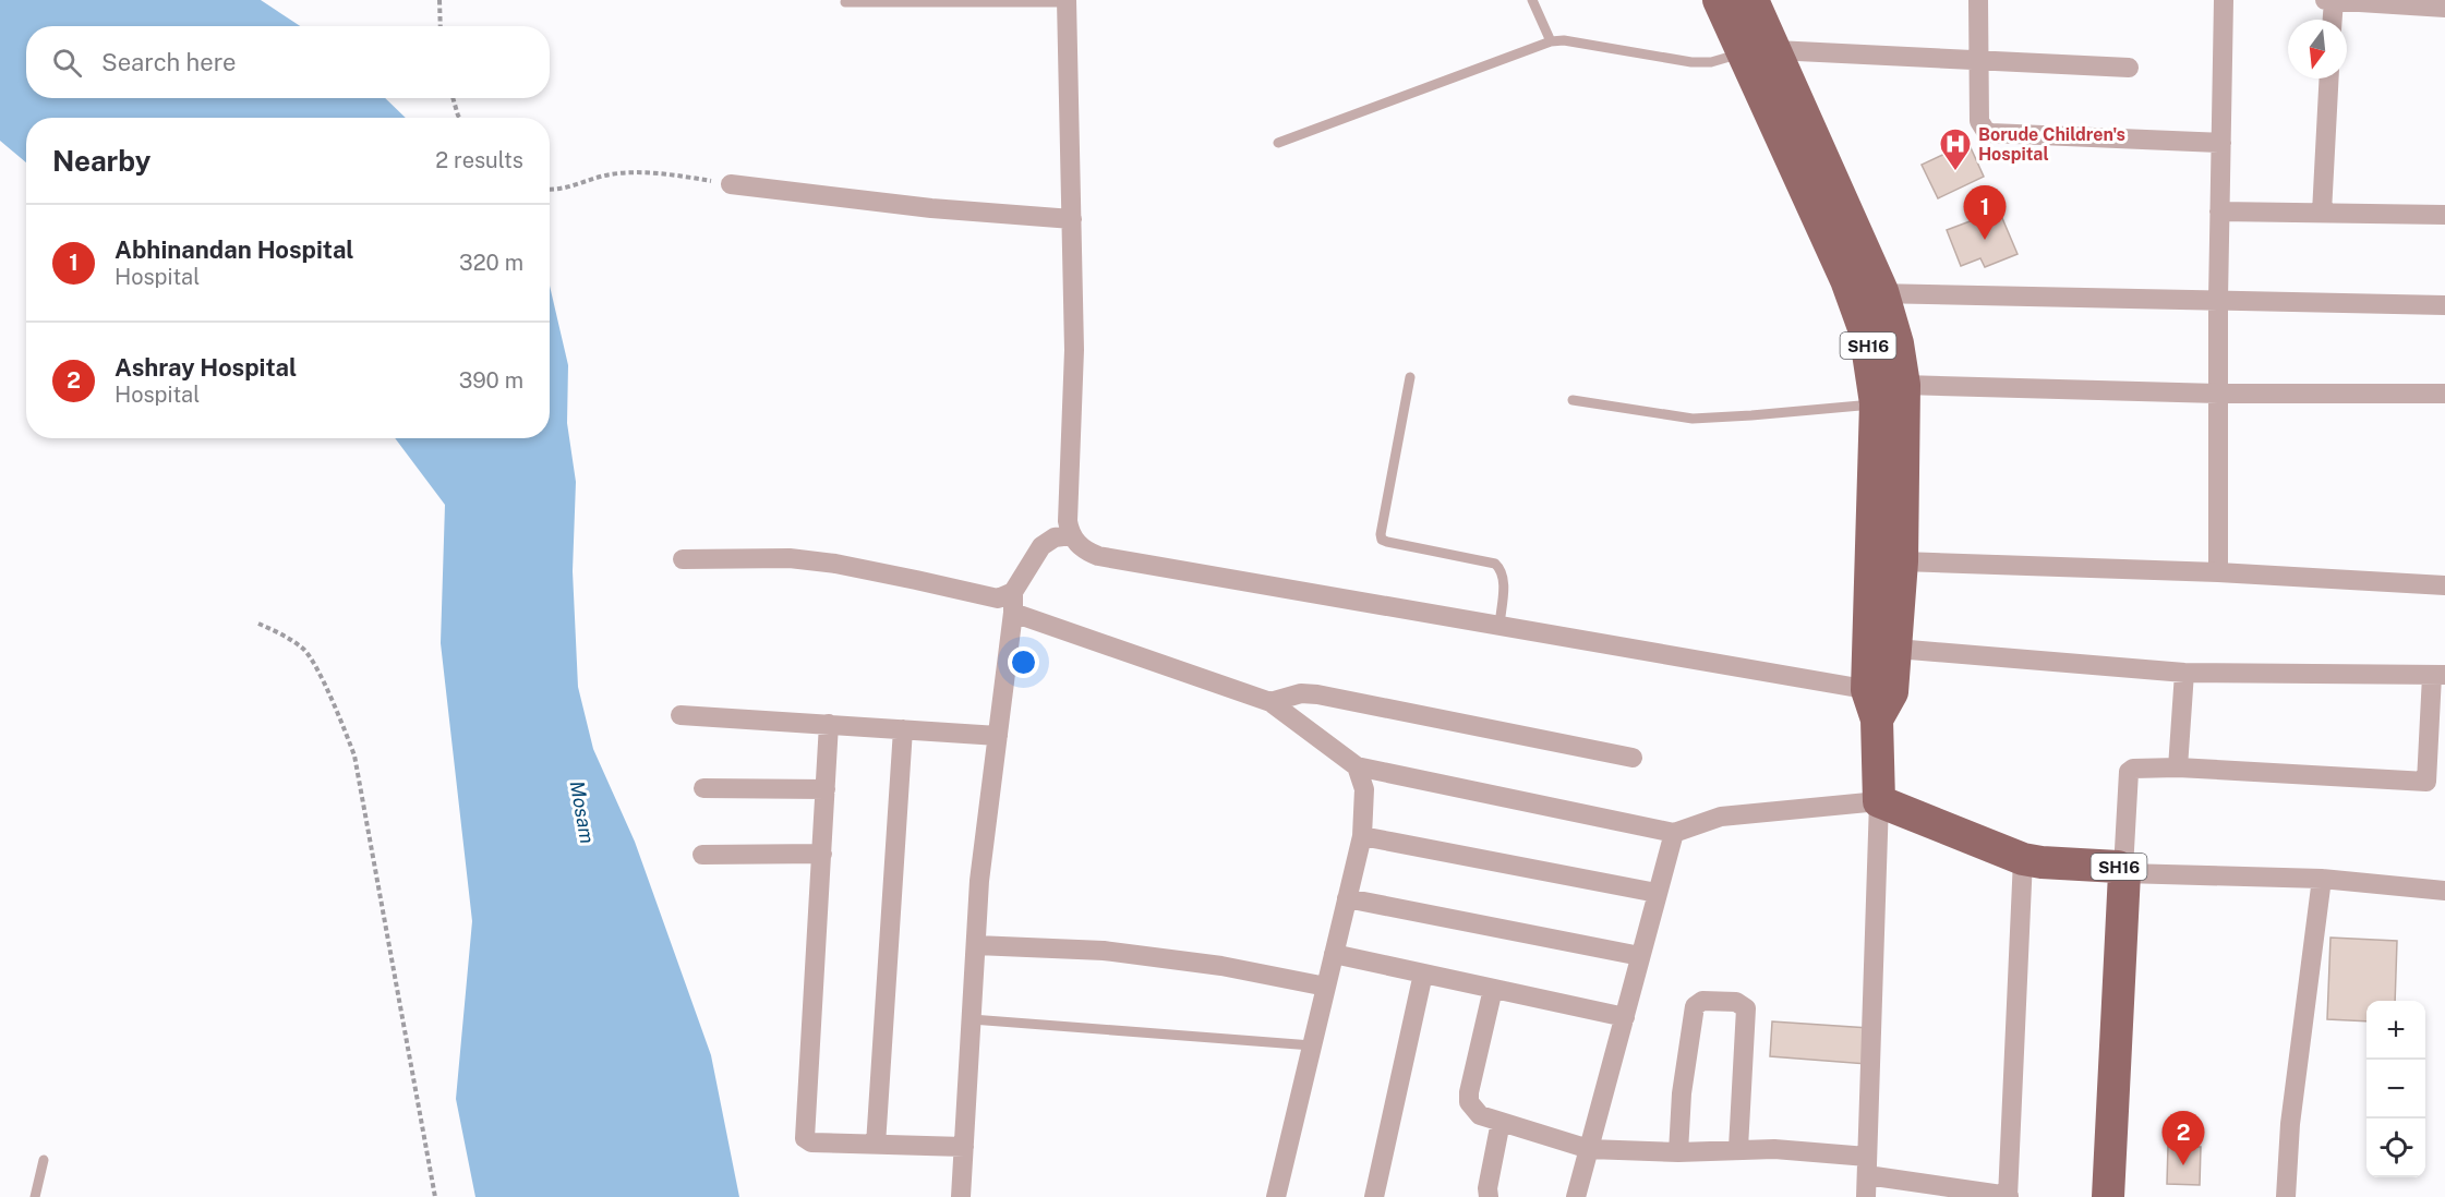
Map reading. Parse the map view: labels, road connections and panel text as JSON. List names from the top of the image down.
{
  "streets": {
    "main road": ["SH16"]
  },
  "water": ["Mosam"],
  "places": {
    "hospital": ["Borude Children's Hospital"]
  },
  "north": "bottom",
  "page": {
    "search": "Search here",
    "heading": ["Nearby", "2 results"],
    "pins": ["1", "2"],
    "list": [
      {
        "mark": "1",
        "name": "Abhinandan Hospital",
        "note": "Hospital",
        "value": "320 m"
      },
      {
        "mark": "2",
        "name": "Ashray Hospital",
        "note": "Hospital",
        "value": "390 m"
      }
    ],
    "map_buttons": ["+", "−"]
  }
}
